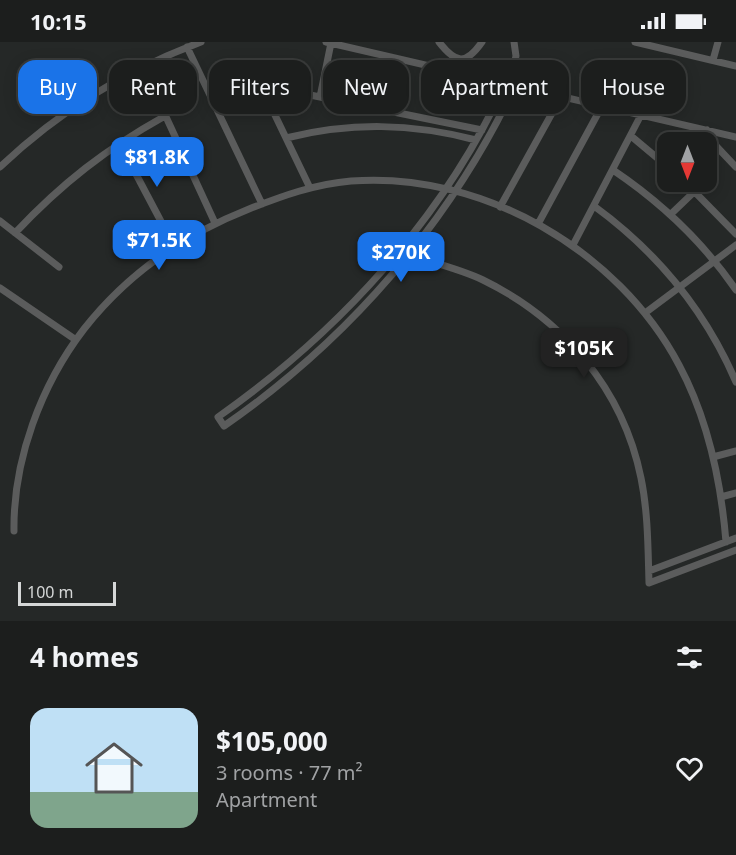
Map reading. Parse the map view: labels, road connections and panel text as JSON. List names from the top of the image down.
{
  "scale_bar": "100 m",
  "north": "bottom",
  "page": {
    "status": "10:15",
    "chip": [
      "Buy",
      "Rent",
      "Filters",
      "New",
      "Apartment",
      "House"
    ],
    "price": [
      "$81.8K",
      "$71.5K",
      "$270K",
      "$105K"
    ],
    "scale": "100 m",
    "heading": "4 homes",
    "list": [
      {
        "name": "$105,000",
        "note": "3 rooms · 77 m² · Apartment"
      }
    ]
  }
}
